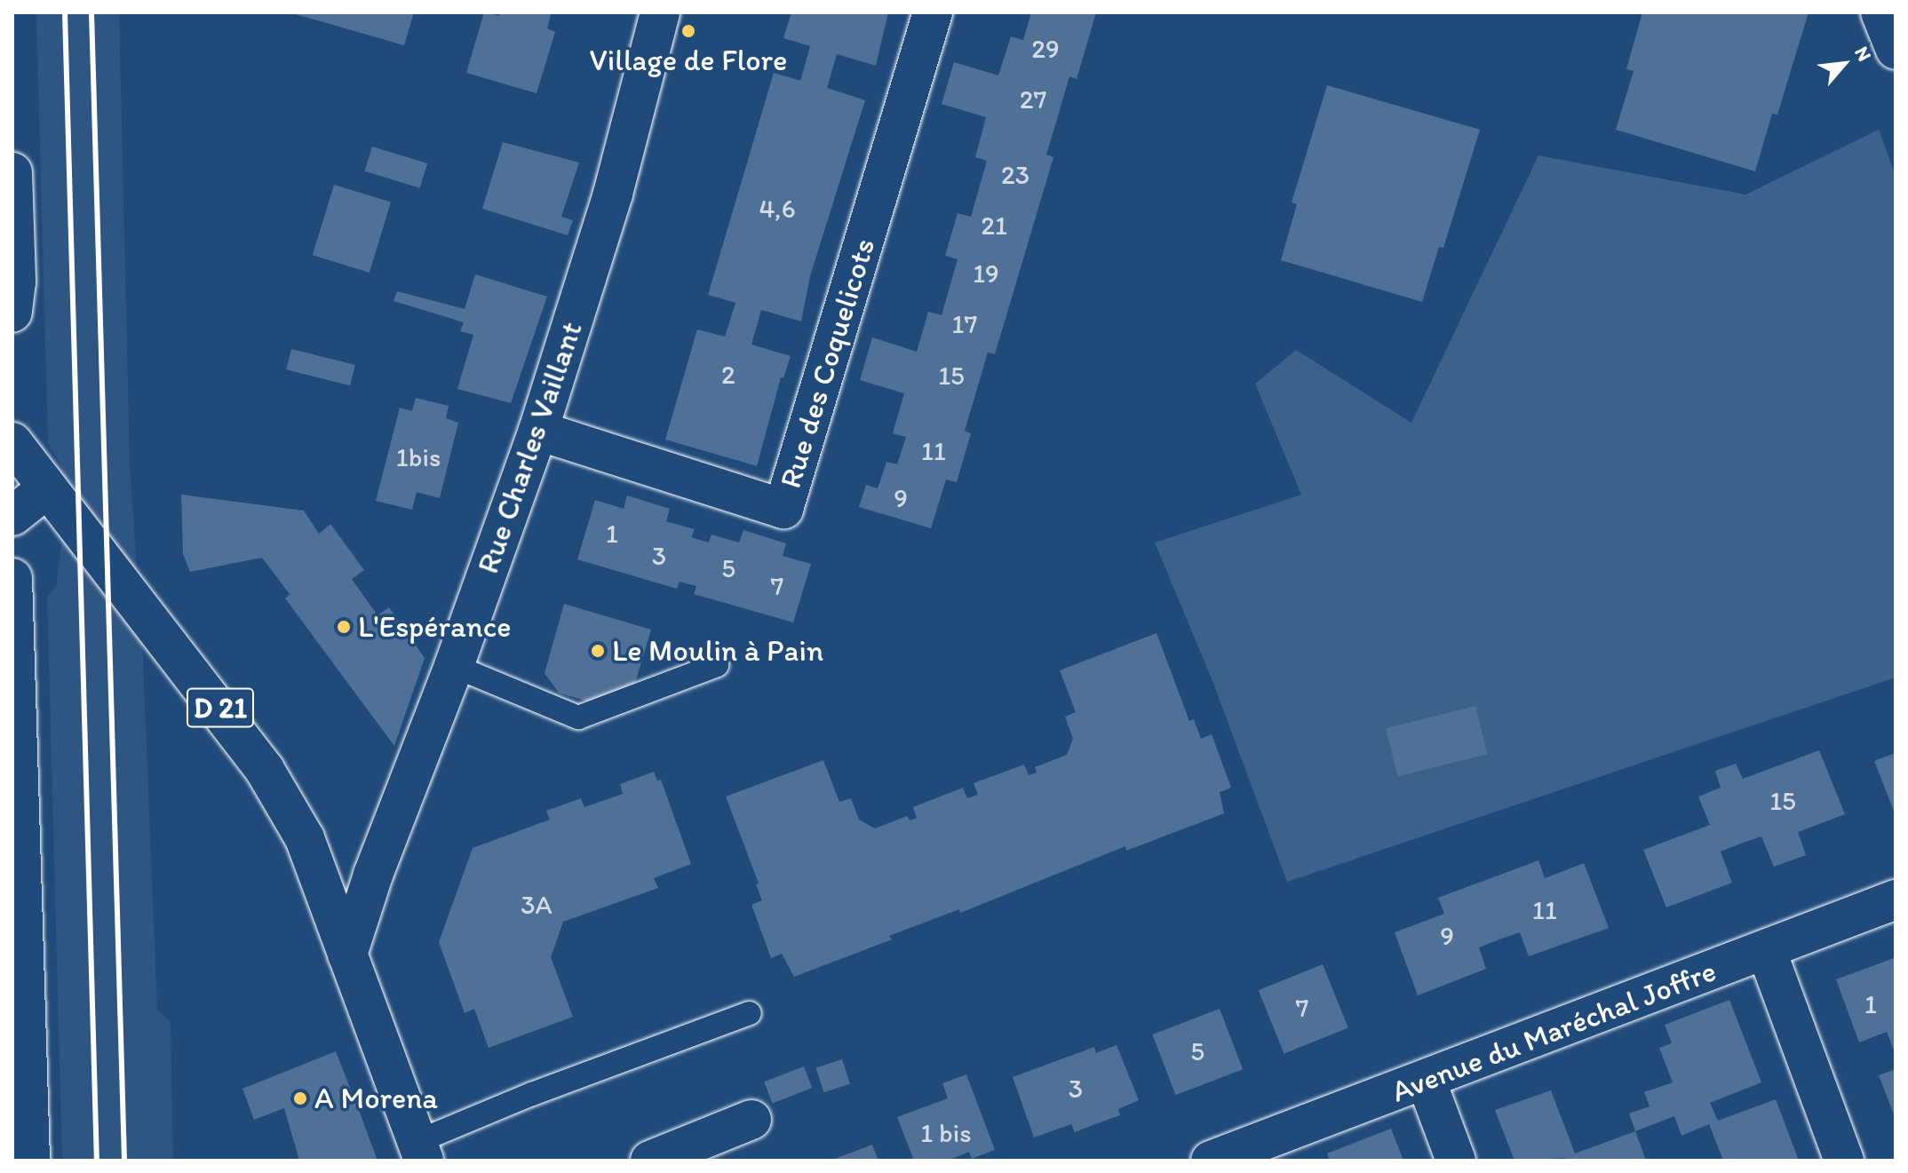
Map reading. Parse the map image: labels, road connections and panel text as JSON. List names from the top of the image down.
{
  "streets": {
    "street": [
      "Rue des Coquelicots",
      "Rue Charles Vaillant",
      "D 21",
      "Avenue du Maréchal Joffre"
    ]
  },
  "crossings": [
    ["Rue des Coquelicots", "Rue Charles Vaillant"],
    ["Rue Charles Vaillant", "D 21"]
  ],
  "places": [
    "Village de Flore",
    "L'Espérance",
    "Le Moulin à Pain",
    "A Morena"
  ],
  "house_numbers": [
    "29",
    "27",
    "23",
    "4,6",
    "21",
    "19",
    "17",
    "2",
    "15",
    "11",
    "1bis",
    "9",
    "1",
    "3",
    "5",
    "7",
    "15",
    "3A",
    "11",
    "9",
    "1",
    "7",
    "5",
    "3",
    "1 bis"
  ],
  "north": "top right"
}
